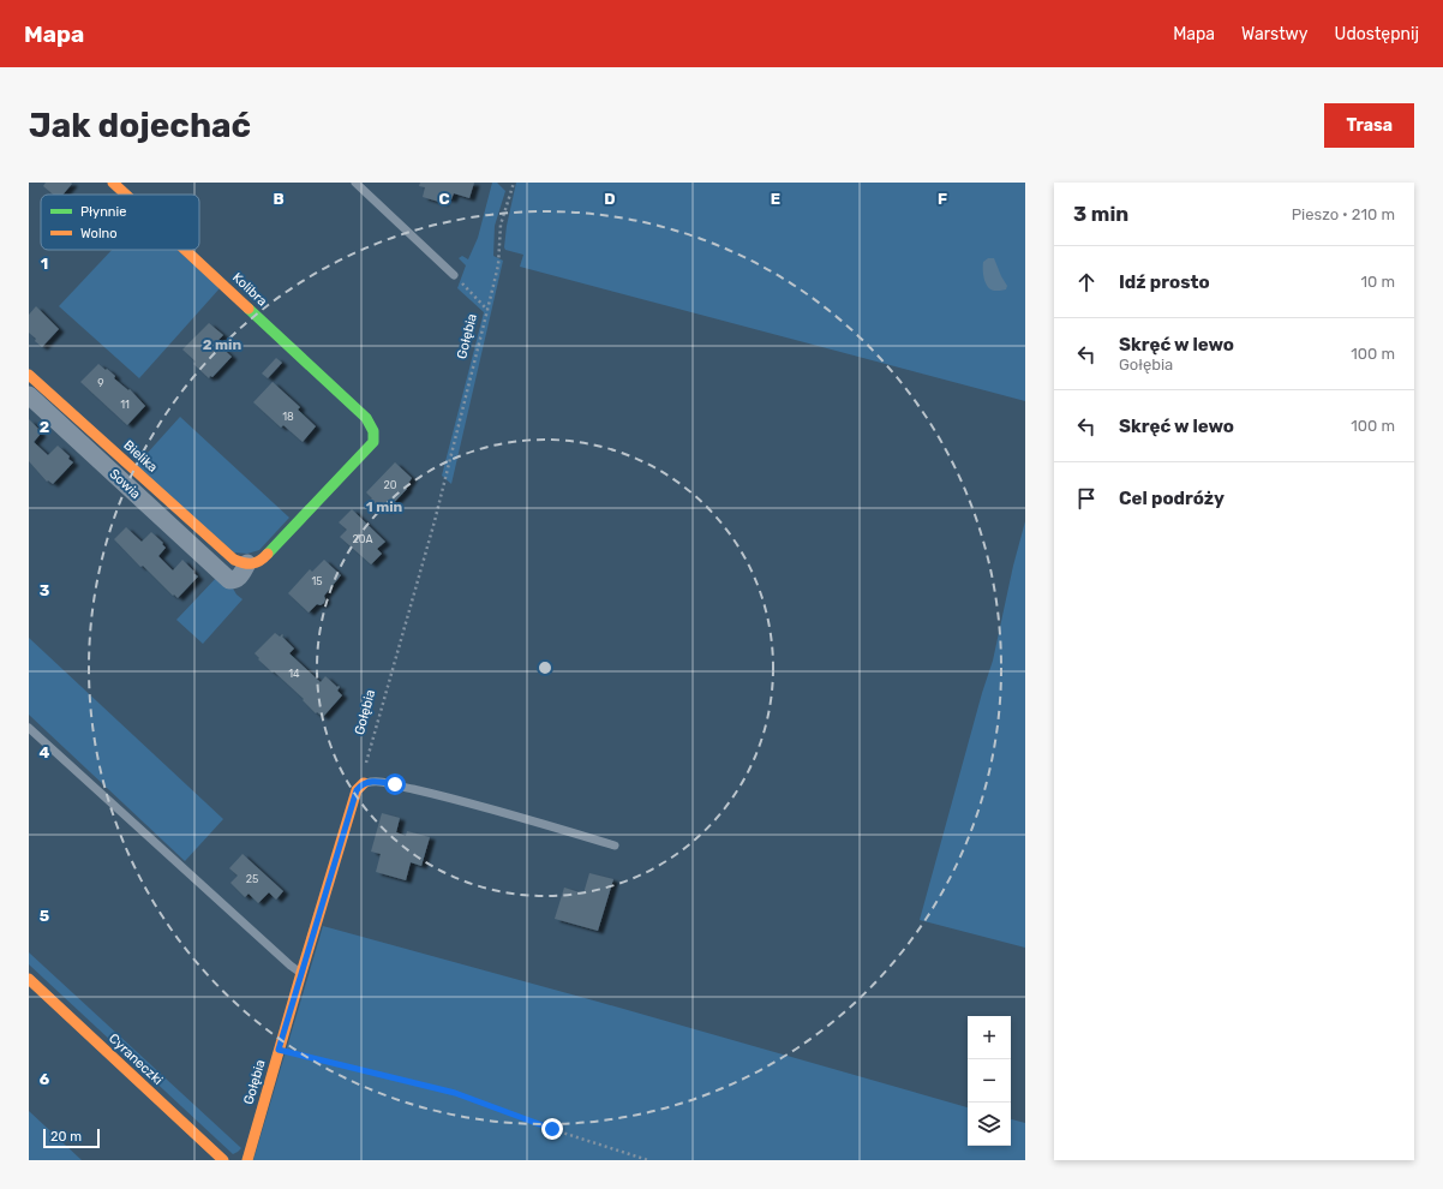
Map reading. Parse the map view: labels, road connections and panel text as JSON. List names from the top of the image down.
{
  "streets": {
    "street": [
      "Kolibra",
      "Gołębia",
      "Bielika",
      "Sowia",
      "Cyraneczki"
    ]
  },
  "crossings": [
    ["Kolibra", "Bielika"],
    ["Kolibra", "Sowia"],
    ["Bielika", "Sowia"]
  ],
  "house_numbers": [
    "9",
    "11",
    "18",
    "20",
    "20A",
    "15",
    "14",
    "25"
  ],
  "legend": ["Płynnie", "Wolno"],
  "scale_bar": "20 m",
  "page": {
    "header": "Mapa",
    "nav": ["Mapa", "Warstwy", "Udostępnij"],
    "buttons": "Trasa",
    "title": "Jak dojechać",
    "heading": ["3 min", "Pieszo · 210 m"],
    "list": [
      ["Idź prosto", "10 m"],
      ["Skręć w lewo", "Gołębia", "100 m"],
      ["Skręć w lewo", "100 m"],
      "Cel podróży"
    ],
    "map_buttons": ["+", "−"],
    "scale": "20 m"
  },
  "grid": {
    "columns": [
      "B",
      "C",
      "D",
      "E",
      "F"
    ],
    "rows": [
      "1",
      "2",
      "3",
      "4",
      "5",
      "6"
    ]
  },
  "rings": ["2 min", "1 min"]
}
